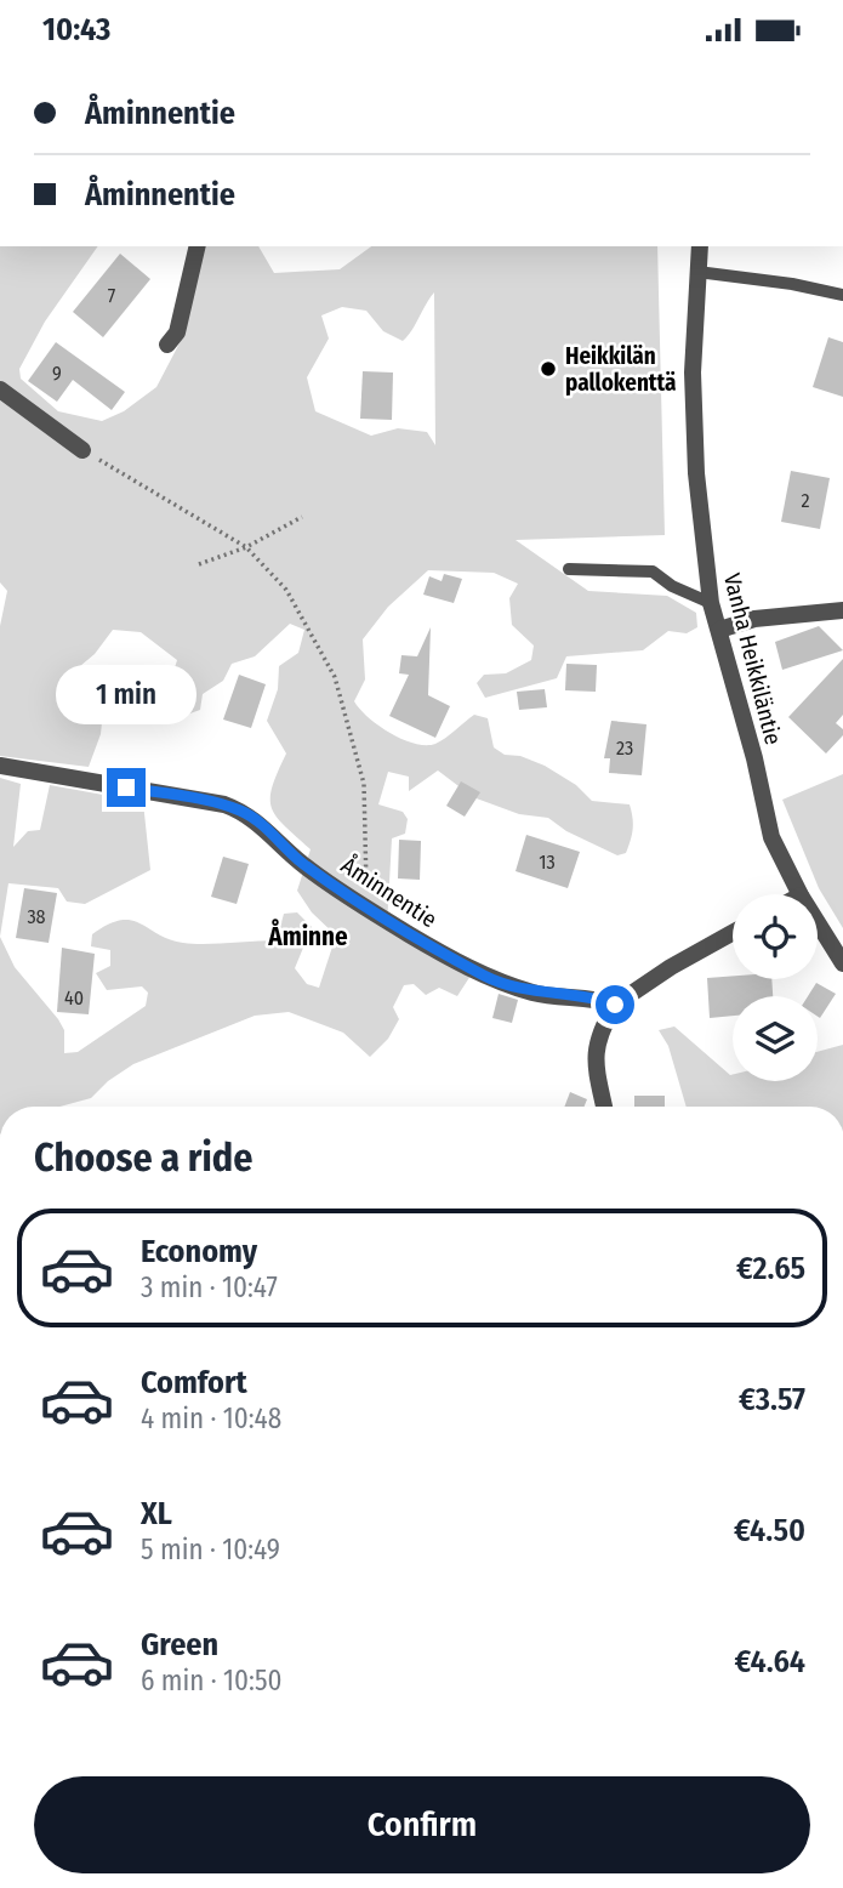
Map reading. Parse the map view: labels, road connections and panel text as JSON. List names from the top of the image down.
{
  "streets": {
    "street": ["Vanha Heikkiläntie", "Åminnentie"]
  },
  "districts": ["Åminne"],
  "places": ["Heikkilän pallokenttä"],
  "house_numbers": [
    "7",
    "9",
    "2",
    "23",
    "13",
    "38",
    "40"
  ],
  "page": {
    "status": "10:43",
    "banner": ["Åminnentie", "Åminnentie"],
    "bubble": "1 min",
    "heading": "Choose a ride",
    "list": [
      {
        "name": "Economy",
        "note": "3 min · 10:47",
        "value": "€2.65"
      },
      {
        "name": "Comfort",
        "note": "4 min · 10:48",
        "value": "€3.57"
      },
      {
        "name": "XL",
        "note": "5 min · 10:49",
        "value": "€4.50"
      },
      {
        "name": "Green",
        "note": "6 min · 10:50",
        "value": "€4.64"
      }
    ],
    "buttons": "Confirm"
  }
}
